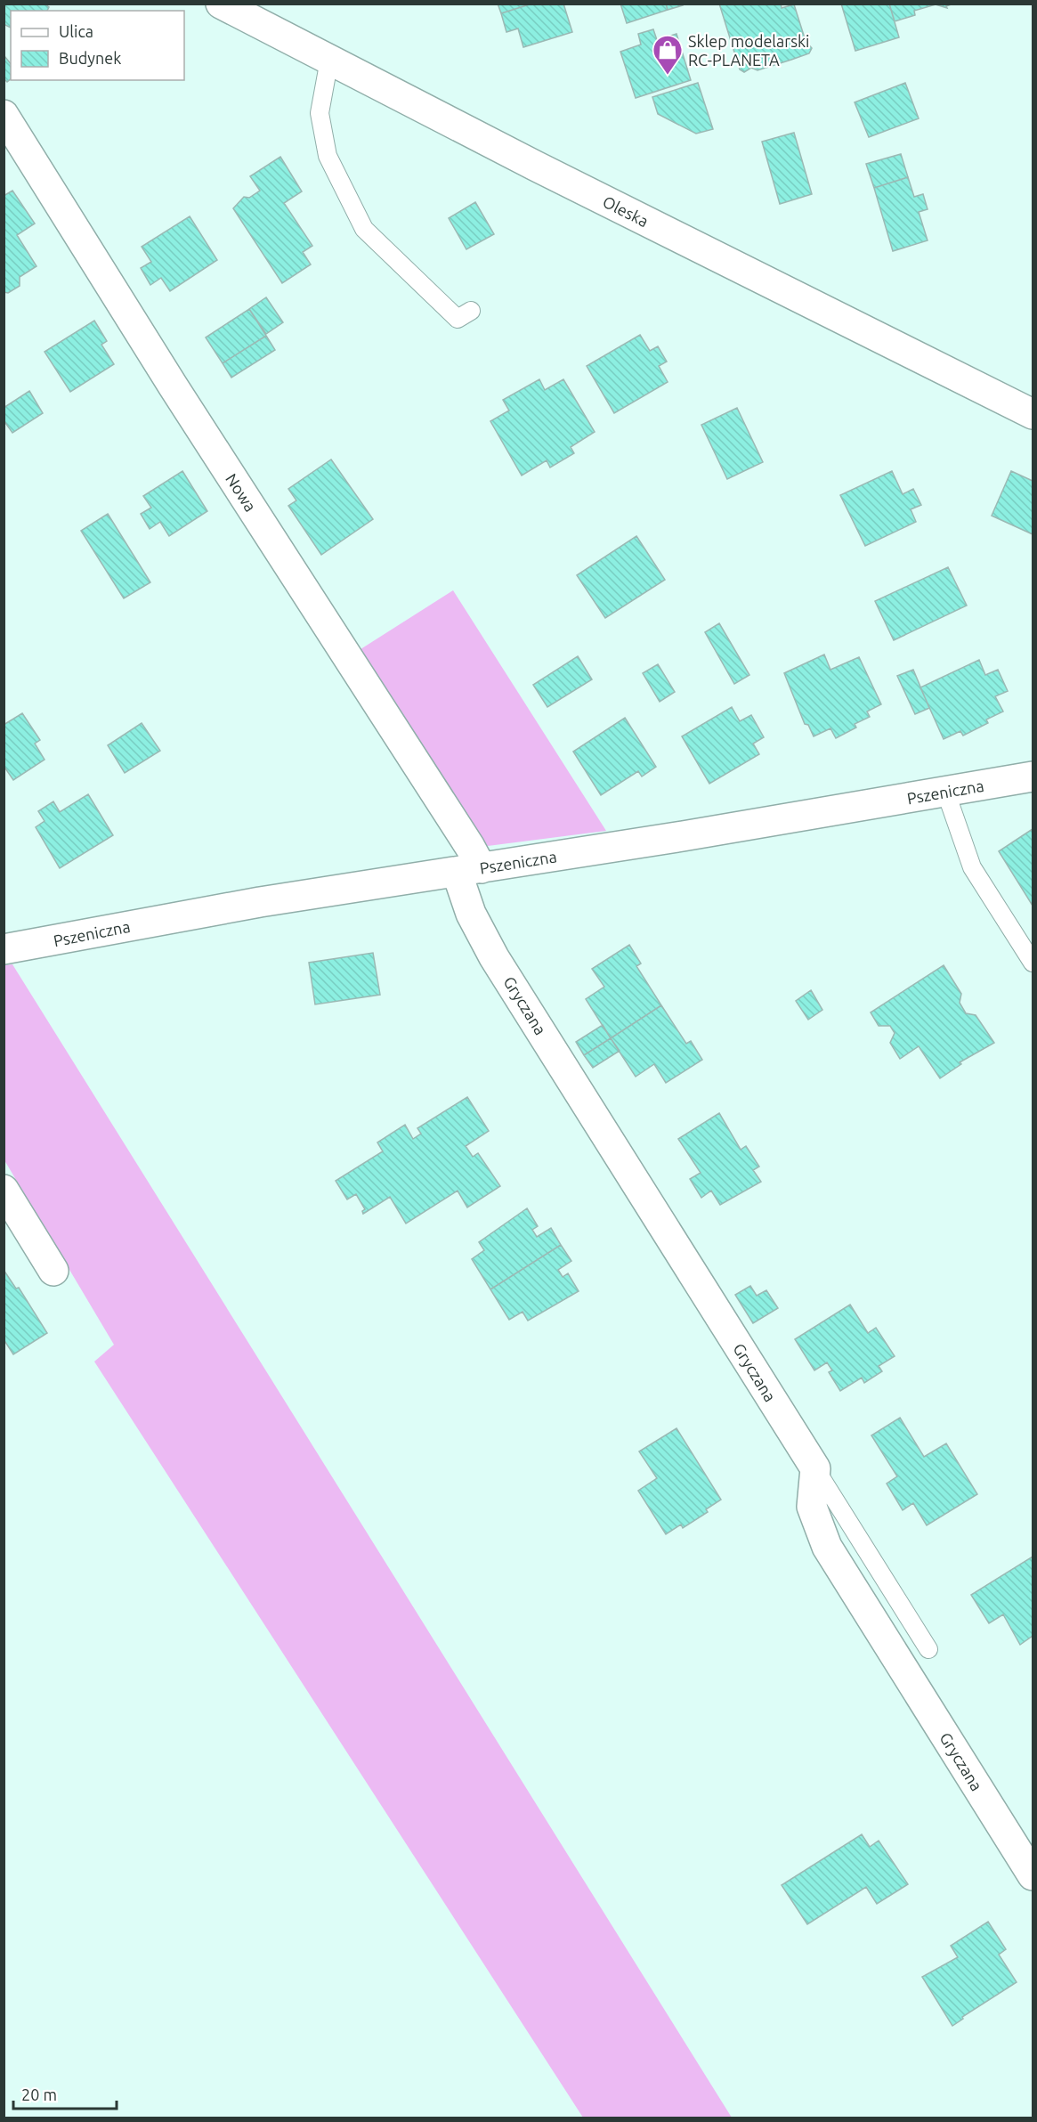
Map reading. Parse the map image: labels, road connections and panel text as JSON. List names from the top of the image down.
{
  "streets": {
    "street": [
      "Oleska",
      "Nowa",
      "Pszeniczna",
      "Gryczana"
    ]
  },
  "crossings": [
    ["Nowa", "Pszeniczna"],
    ["Nowa", "Gryczana"],
    ["Pszeniczna", "Gryczana"]
  ],
  "places": {
    "shop": ["Sklep modelarski RC-PLANETA"]
  },
  "legend": ["Ulica", "Budynek"],
  "scale_bar": "20 m"
}
